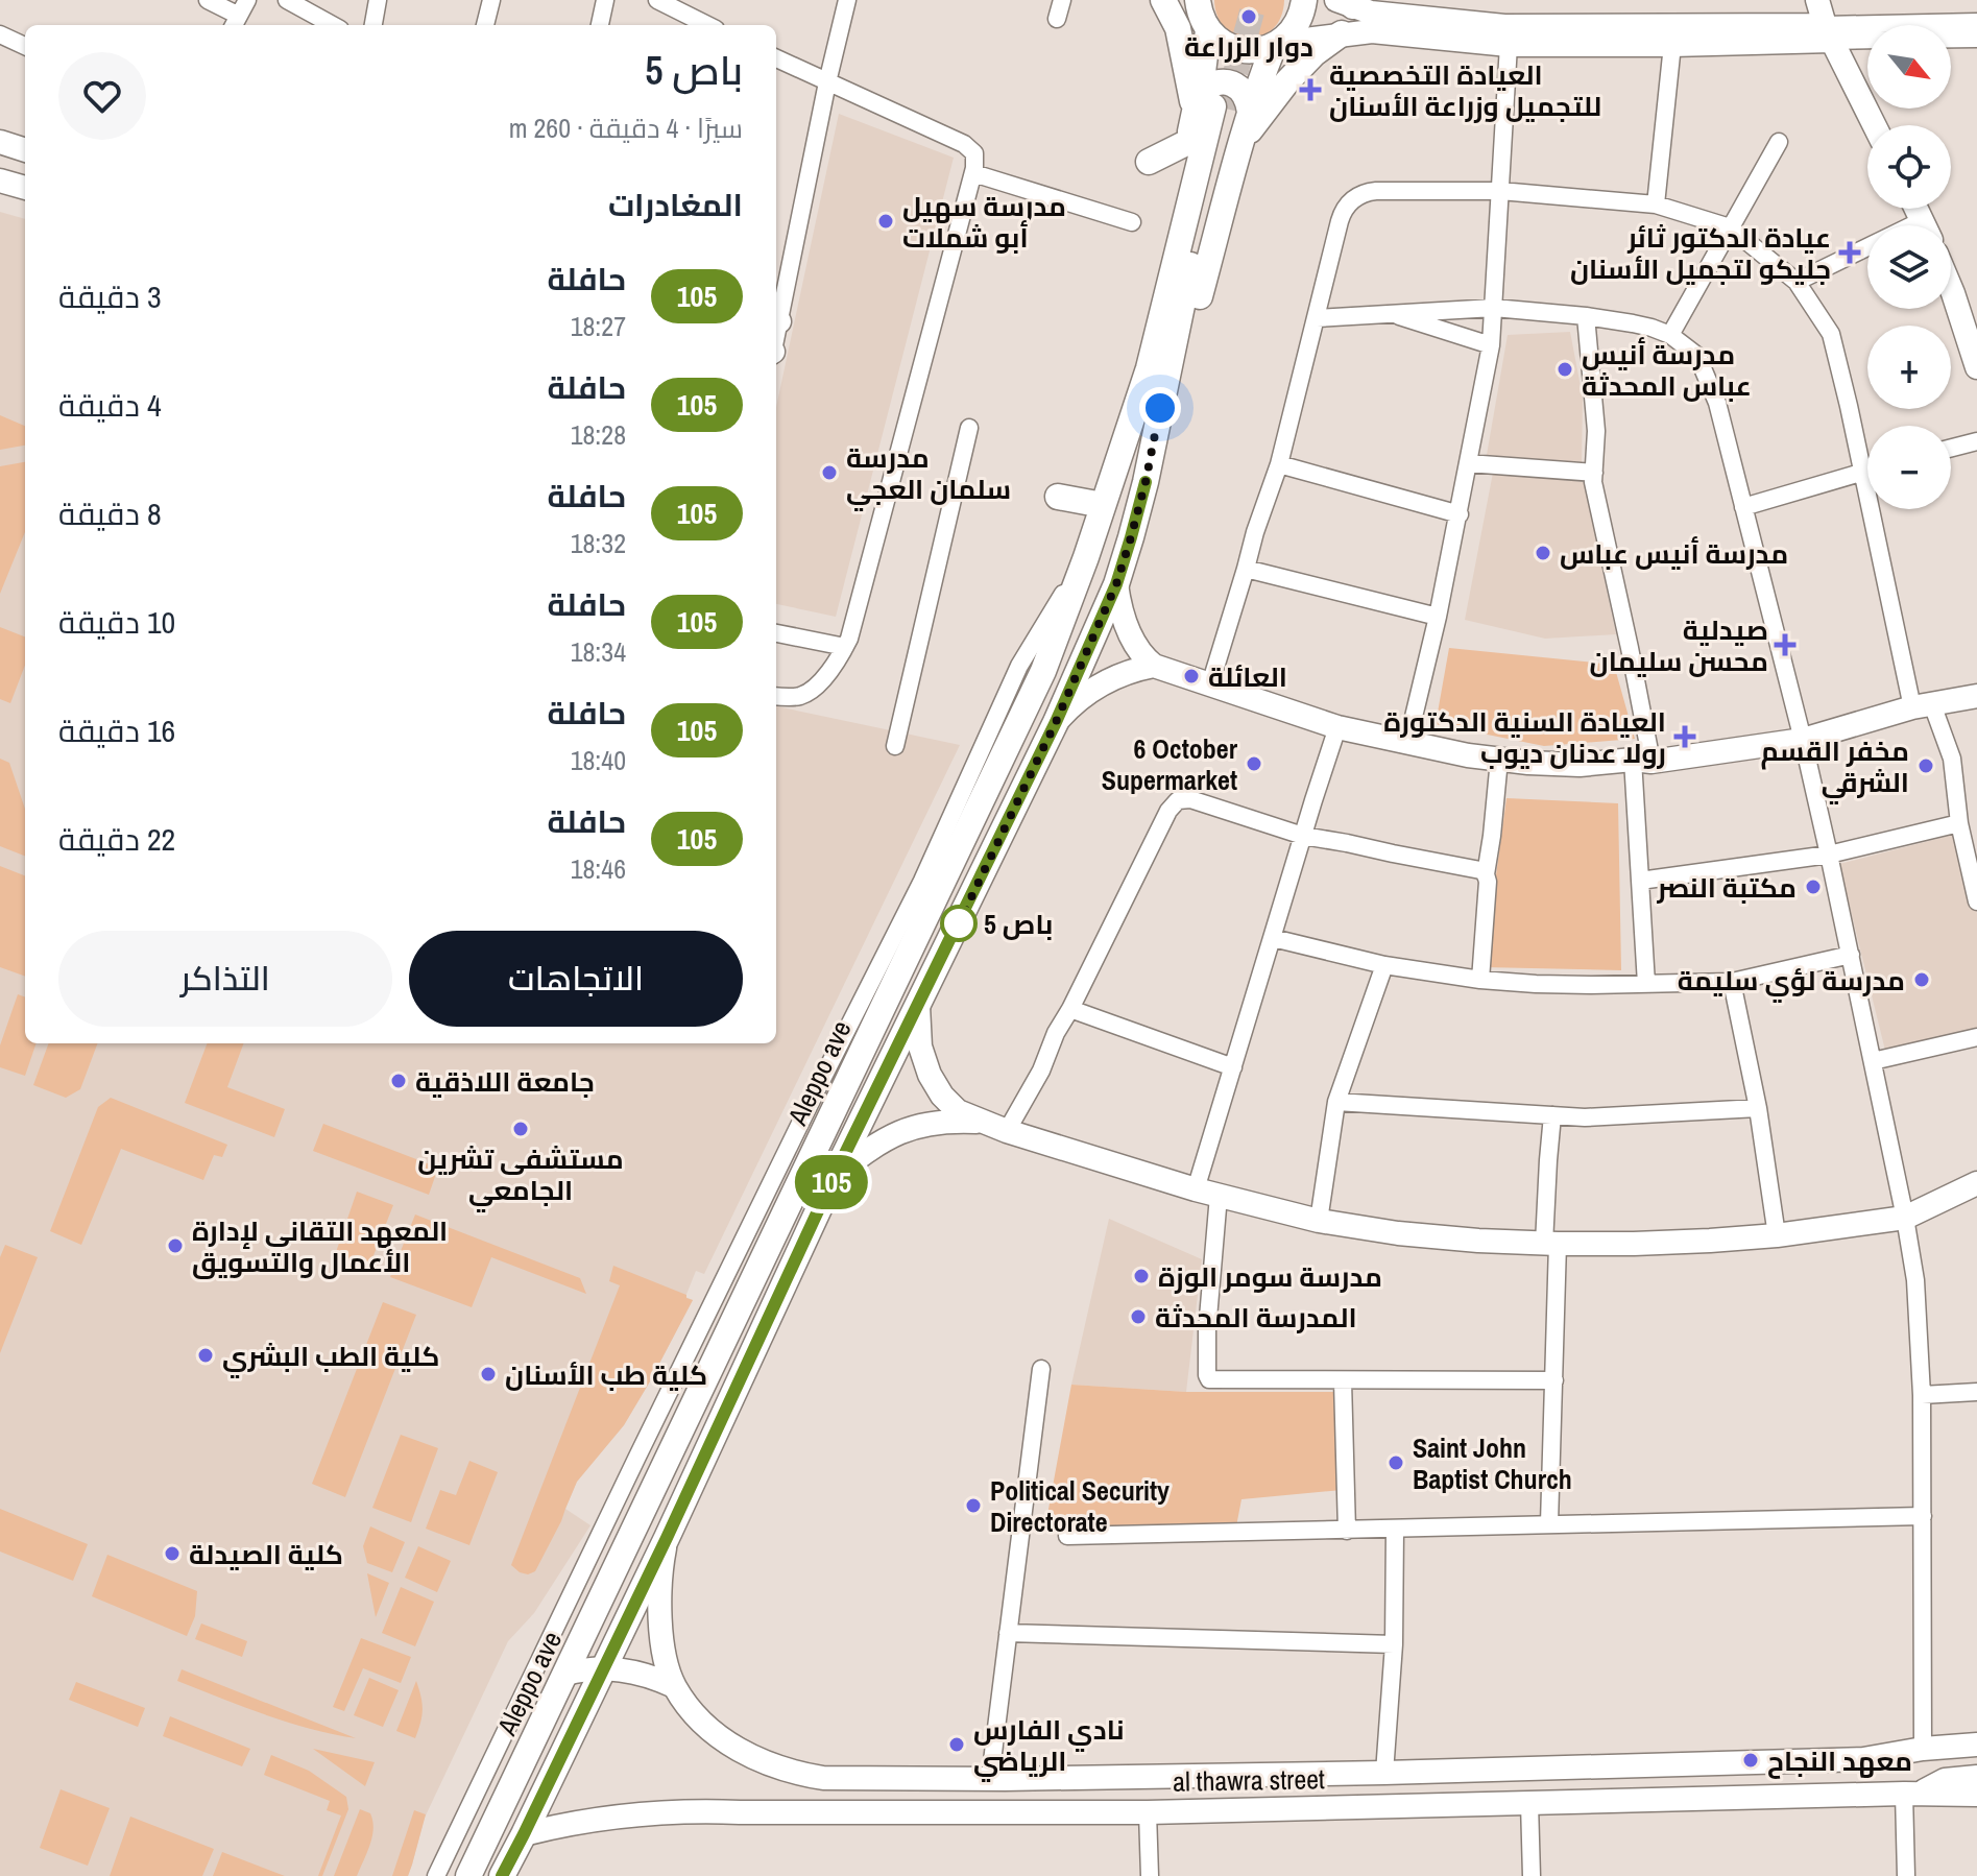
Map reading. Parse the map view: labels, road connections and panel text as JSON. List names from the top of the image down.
{
  "streets": {
    "main road": ["Aleppo ave", "al thawra street"]
  },
  "places": {
    "other": [
      "دوار الزراعة",
      "مدرسة سهيل أبو شملات",
      "مدرسة أنيس عباس المحدثة",
      "مدرسة سلمان العجي",
      "مدرسة أنيس عباس",
      "العائلة",
      "6 October Supermarket",
      "مخفر القسم الشرقي",
      "مكتبة النصر",
      "باص 5",
      "مدرسة لؤي سليمة",
      "جامعة اللاذقية",
      "مستشفى تشرين الجامعي",
      "المعهد التقاني لإدارة الأعمال والتسويق",
      "مدرسة سومر الوزة",
      "المدرسة المحدثة",
      "كلية الطب البشري",
      "كلية طب الأسنان",
      "Saint John Baptist Church",
      "Political Security Directorate",
      "كلية الصيدلة",
      "نادي الفارس الرياضي",
      "معهد النجاح"
    ],
    "health": [
      "العيادة التخصصية للتجميل وزراعة الأسنان",
      "عيادة الدكتور ثائر جليكو لتجميل الأسنان",
      "صيدلية محسن سليمان",
      "العيادة السنية الدكتورة رولا عدنان ديوب"
    ]
  },
  "lines": ["bus line 105"],
  "north": "bottom right",
  "page": {
    "on_map": "105",
    "map_buttons": ["+", "−"],
    "heading": [
      ["باص 5", "سيرًا · 4 دقيقة · 260 m"],
      "المغادرات"
    ],
    "list": [
      {
        "mark": "105",
        "name": "حافلة",
        "note": "18:27",
        "value": "3 دقيقة"
      },
      {
        "mark": "105",
        "name": "حافلة",
        "note": "18:28",
        "value": "4 دقيقة"
      },
      {
        "mark": "105",
        "name": "حافلة",
        "note": "18:32",
        "value": "8 دقيقة"
      },
      {
        "mark": "105",
        "name": "حافلة",
        "note": "18:34",
        "value": "10 دقيقة"
      },
      {
        "mark": "105",
        "name": "حافلة",
        "note": "18:40",
        "value": "16 دقيقة"
      },
      {
        "mark": "105",
        "name": "حافلة",
        "note": "18:46",
        "value": "22 دقيقة"
      }
    ],
    "buttons": ["الاتجاهات", "التذاكر"]
  }
}
